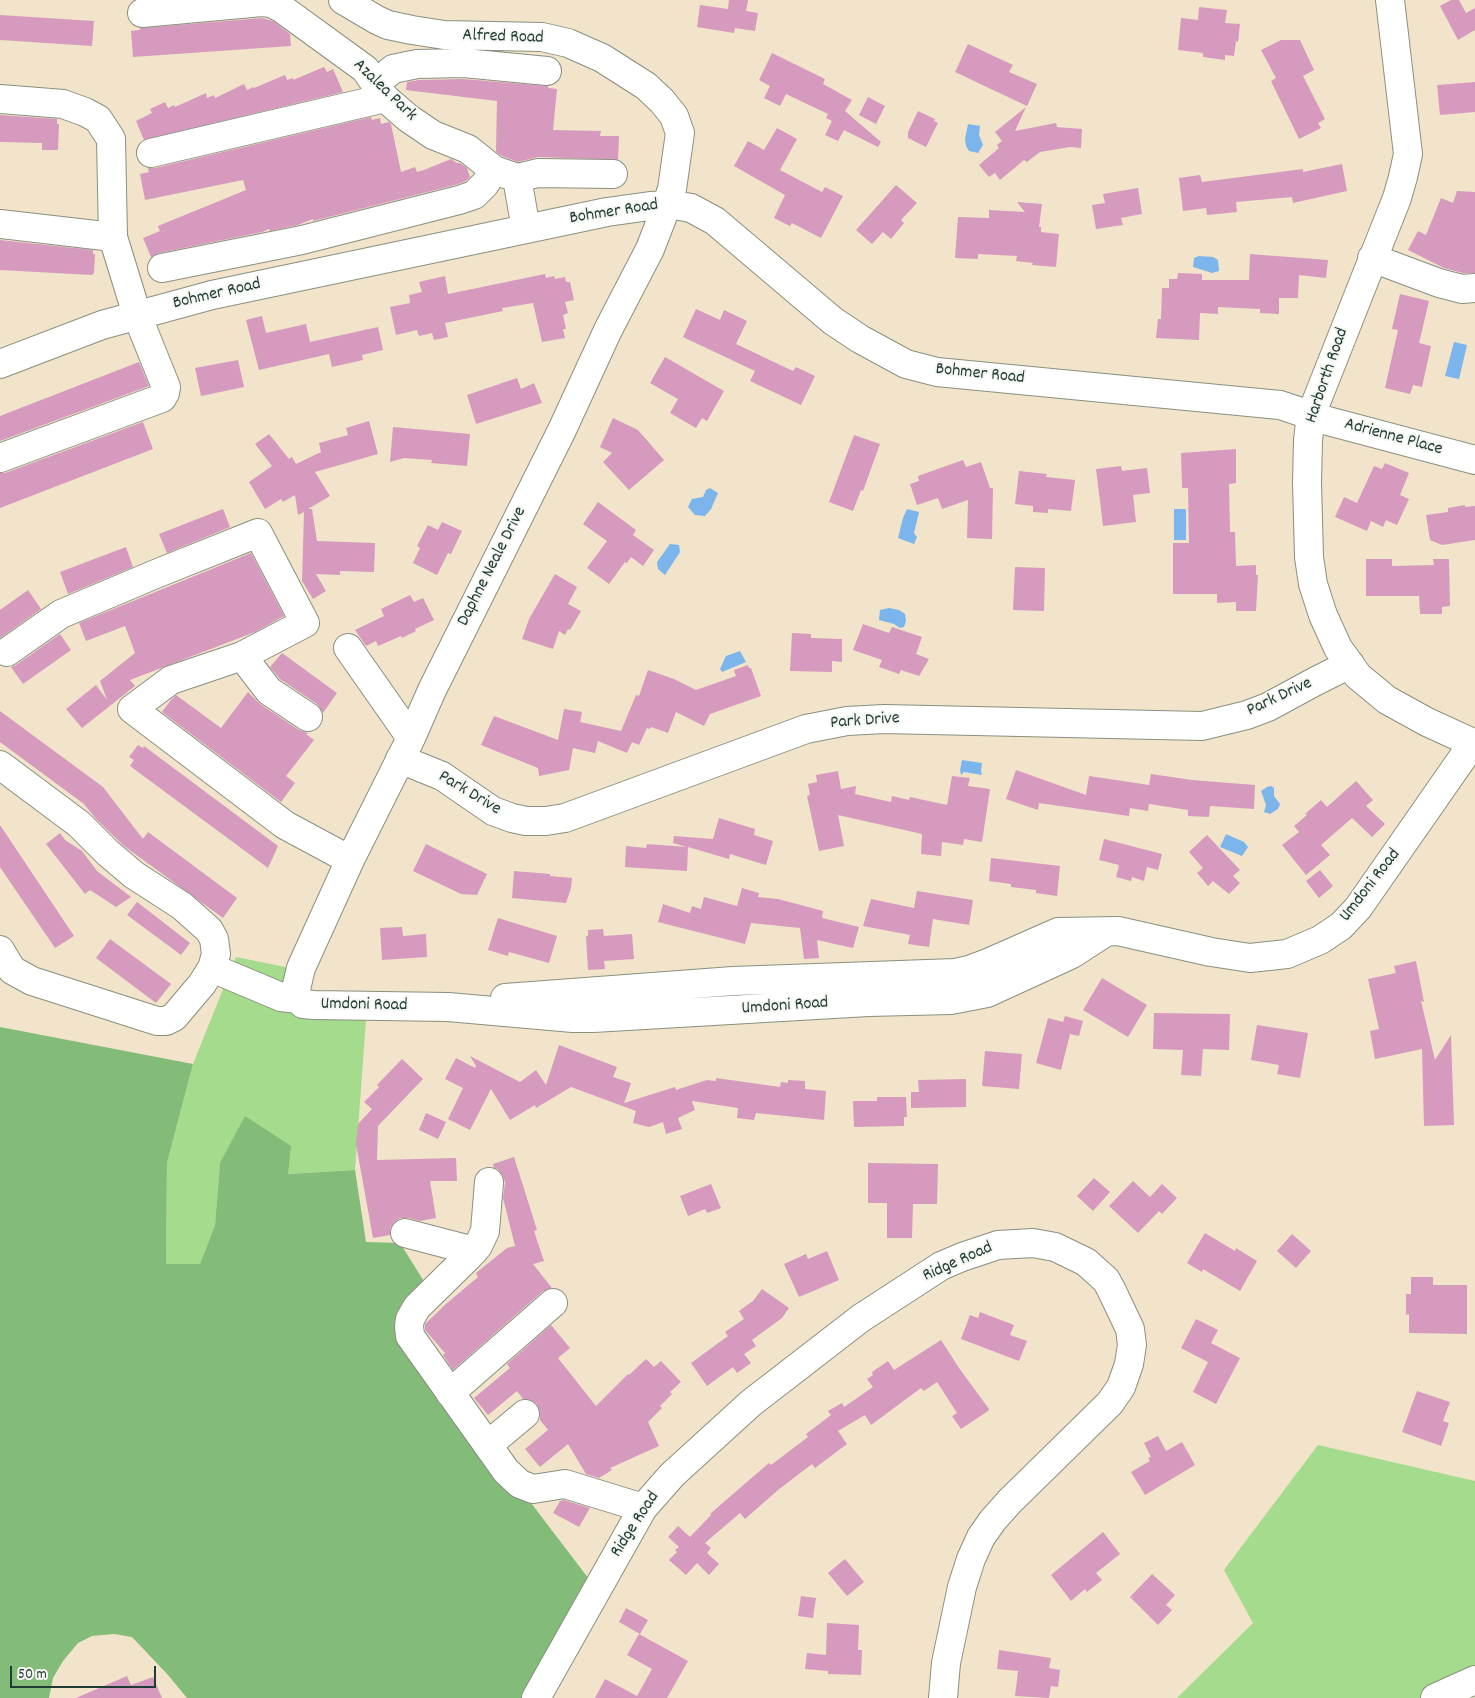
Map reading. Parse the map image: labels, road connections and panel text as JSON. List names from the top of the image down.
{
  "streets": {
    "street": [
      "Alfred Road",
      "Azalea Park",
      "Bohmer Road",
      "Harborth Road",
      "Adrienne Place",
      "Daphne Neale Drive",
      "Park Drive",
      "Umdoni Road",
      "Ridge Road"
    ]
  },
  "crossings": [
    ["Alfred Road", "Bohmer Road"],
    ["Alfred Road", "Daphne Neale Drive"],
    ["Bohmer Road", "Harborth Road"],
    ["Bohmer Road", "Adrienne Place"],
    ["Bohmer Road", "Daphne Neale Drive"],
    ["Harborth Road", "Adrienne Place"],
    ["Harborth Road", "Park Drive"],
    ["Harborth Road", "Umdoni Road"],
    ["Daphne Neale Drive", "Park Drive"],
    ["Daphne Neale Drive", "Umdoni Road"]
  ],
  "scale_bar": "50 m"
}
